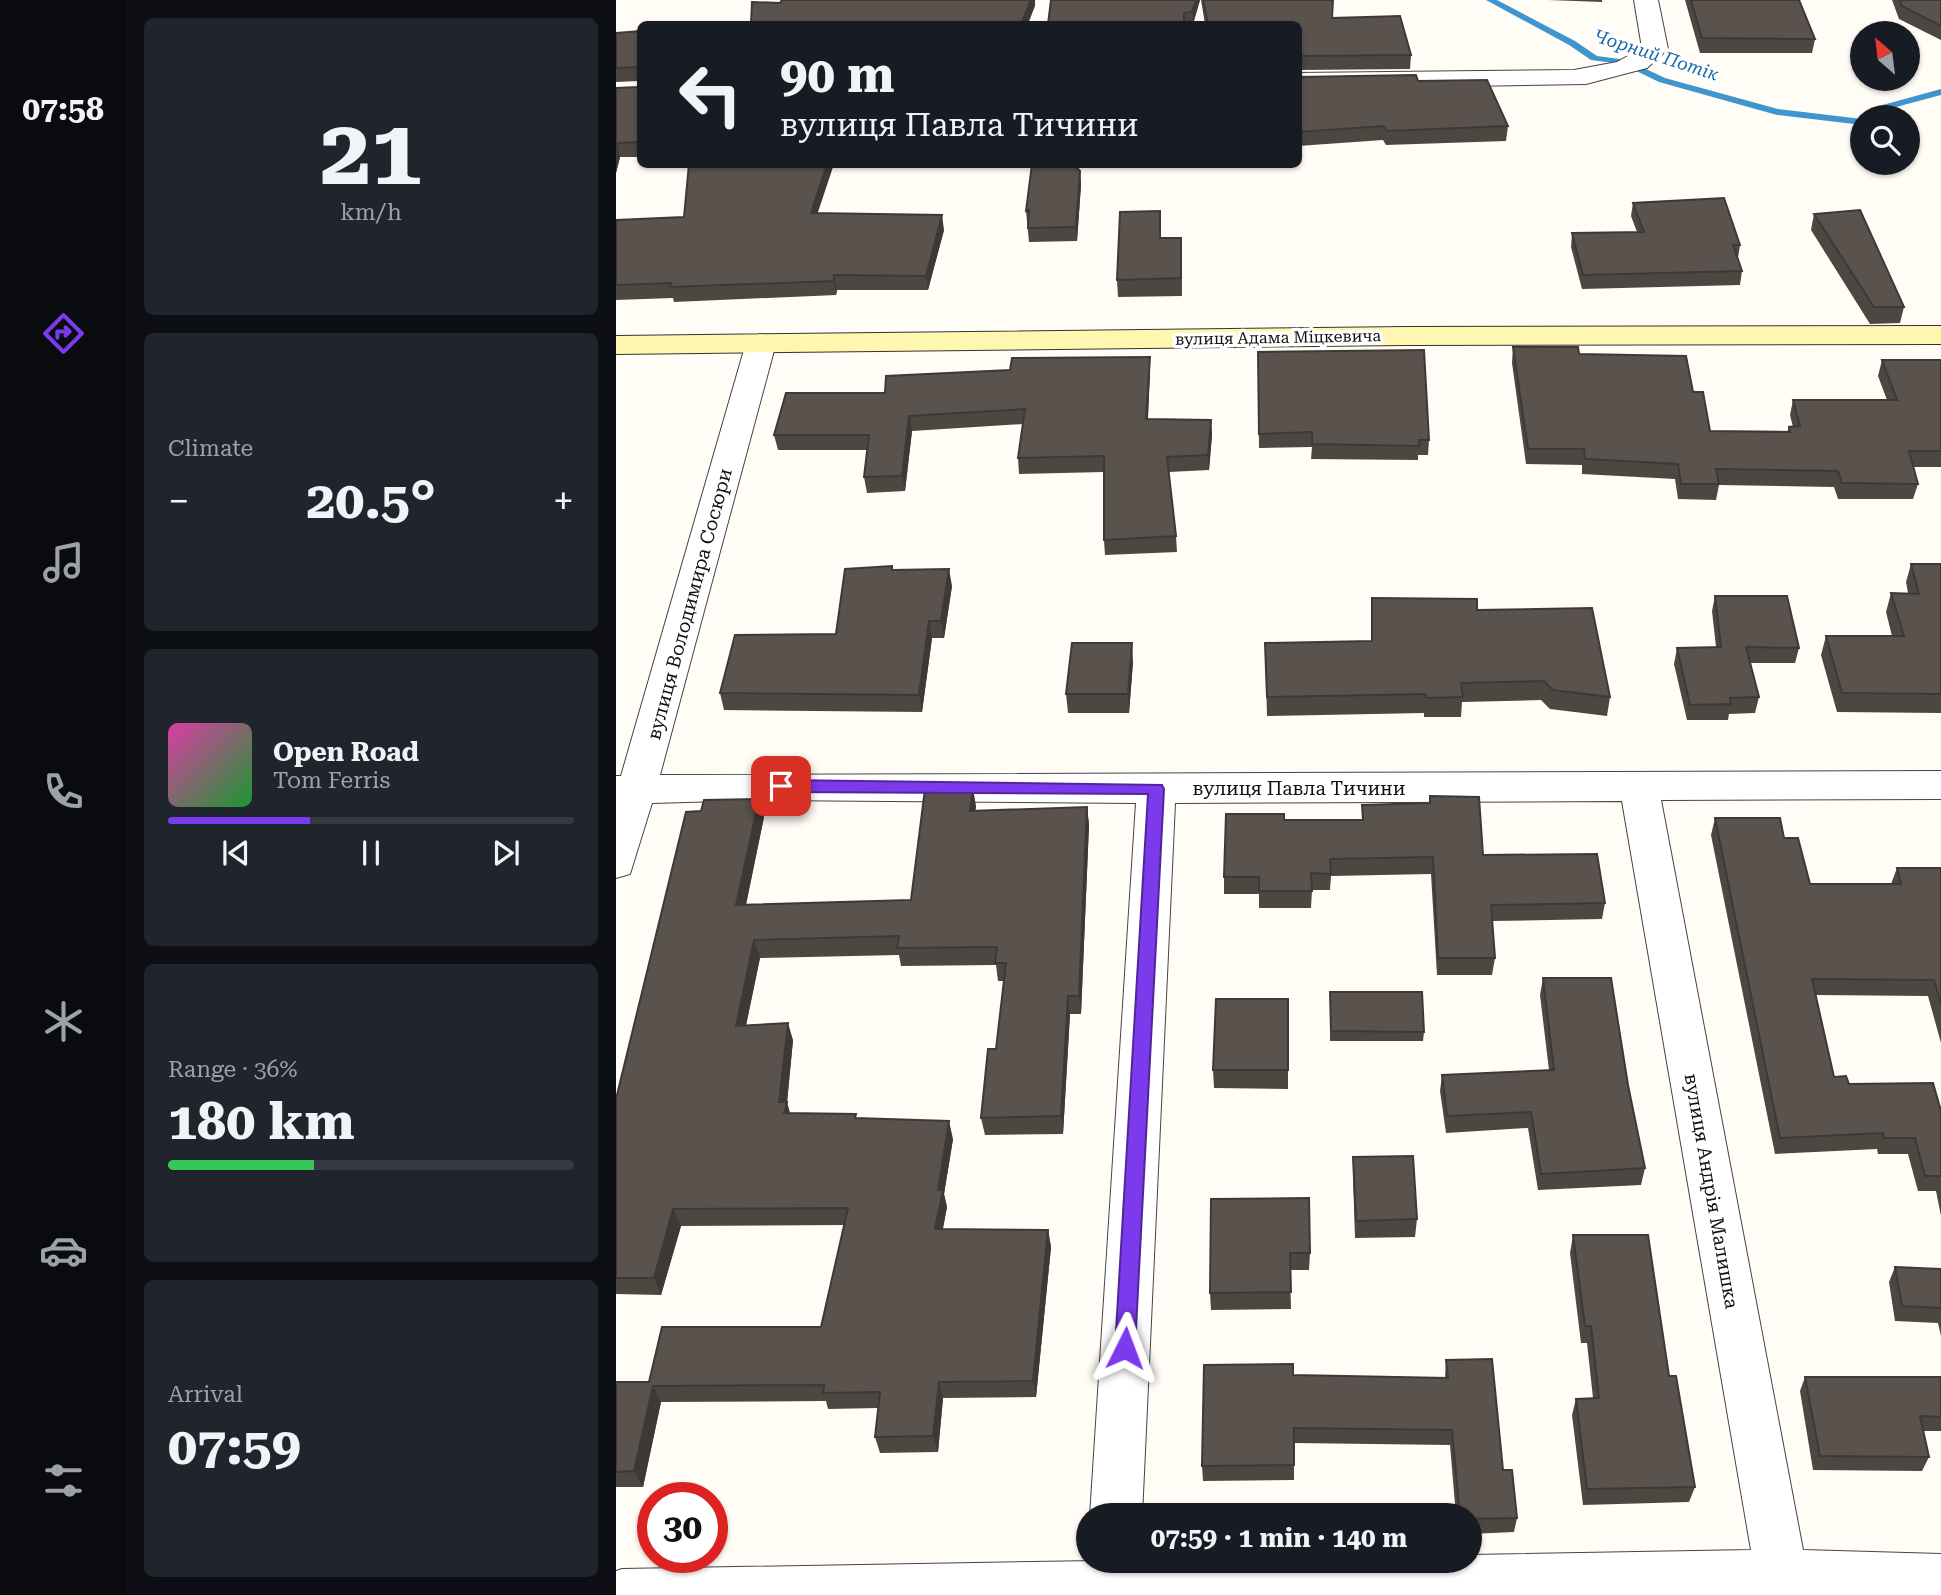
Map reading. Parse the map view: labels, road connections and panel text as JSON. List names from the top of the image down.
{
  "streets": {
    "street": [
      "вулиця Адама Міцкевича",
      "вулиця Володимира Сосюри",
      "вулиця Павла Тичини",
      "вулиця Андрія Малишка"
    ]
  },
  "crossings": [
    ["вулиця Адама Міцкевича", "вулиця Володимира Сосюри"],
    ["вулиця Володимира Сосюри", "вулиця Павла Тичини"],
    ["вулиця Павла Тичини", "вулиця Андрія Малишка"]
  ],
  "water": ["Чорний Потік"],
  "north": "top left",
  "page": {
    "tabs": "07:58",
    "tile": [
      ["21", "km/h"],
      "Climate",
      ["Range · 36%", "180 km"],
      ["Arrival", "07:59"]
    ],
    "turn": ["90 m", "вулиця Павла Тичини"],
    "heat": ["−", "20.5°", "+"],
    "song": ["Open Road", "Tom Ferris"],
    "limit": "30",
    "trip": "07:59 · 1 min · 140 m"
  }
}
